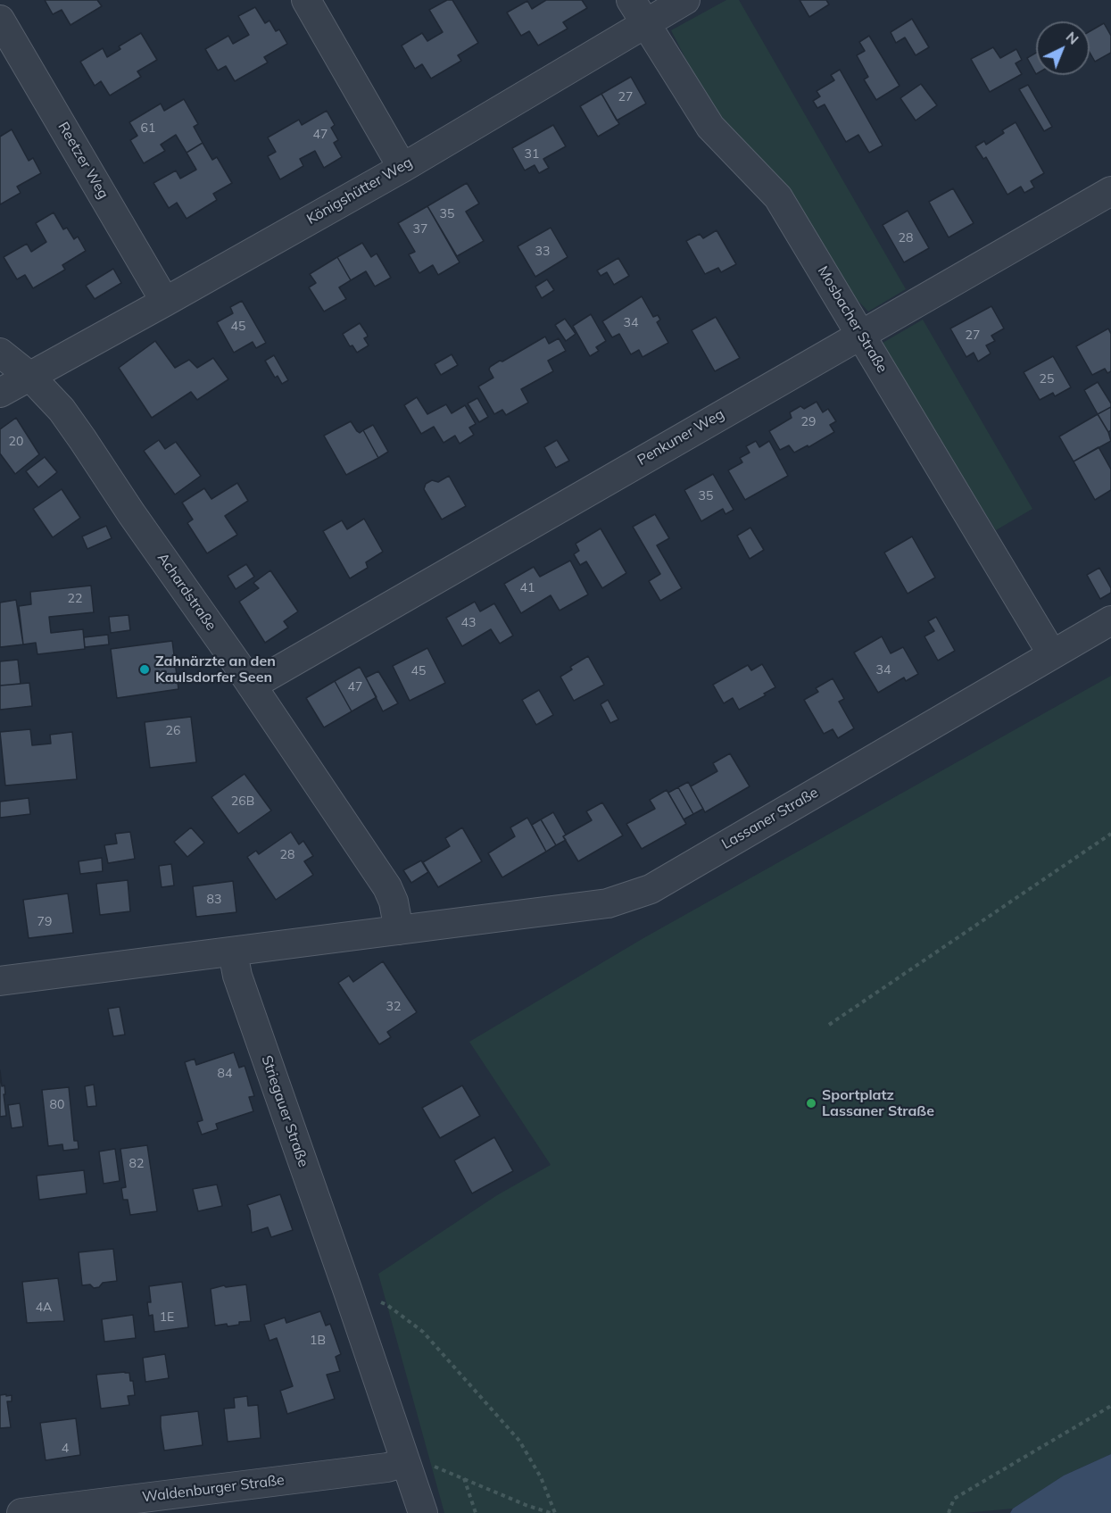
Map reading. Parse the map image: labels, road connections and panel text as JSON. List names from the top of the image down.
{
  "streets": {
    "street": [
      "Reetzer Weg",
      "Königshütter Weg",
      "Mosbacher Straße",
      "Penkuner Weg",
      "Achardstraße",
      "Lassaner Straße",
      "Striegauer Straße",
      "Waldenburger Straße"
    ]
  },
  "crossings": [
    ["Reetzer Weg", "Königshütter Weg"],
    ["Königshütter Weg", "Mosbacher Straße"],
    ["Königshütter Weg", "Achardstraße"],
    ["Mosbacher Straße", "Penkuner Weg"],
    ["Mosbacher Straße", "Lassaner Straße"],
    ["Penkuner Weg", "Achardstraße"],
    ["Achardstraße", "Lassaner Straße"]
  ],
  "places": ["Zahnärzte an den Kaulsdorfer Seen", "Sportplatz Lassaner Straße"],
  "house_numbers": [
    "27",
    "61",
    "47",
    "31",
    "35",
    "37",
    "28",
    "33",
    "34",
    "45",
    "27",
    "25",
    "29",
    "20",
    "35",
    "41",
    "22",
    "43",
    "34",
    "45",
    "47",
    "26",
    "26B",
    "28",
    "83",
    "79",
    "32",
    "84",
    "80",
    "82",
    "4A",
    "1E",
    "1B",
    "4"
  ],
  "north": "top right"
}
